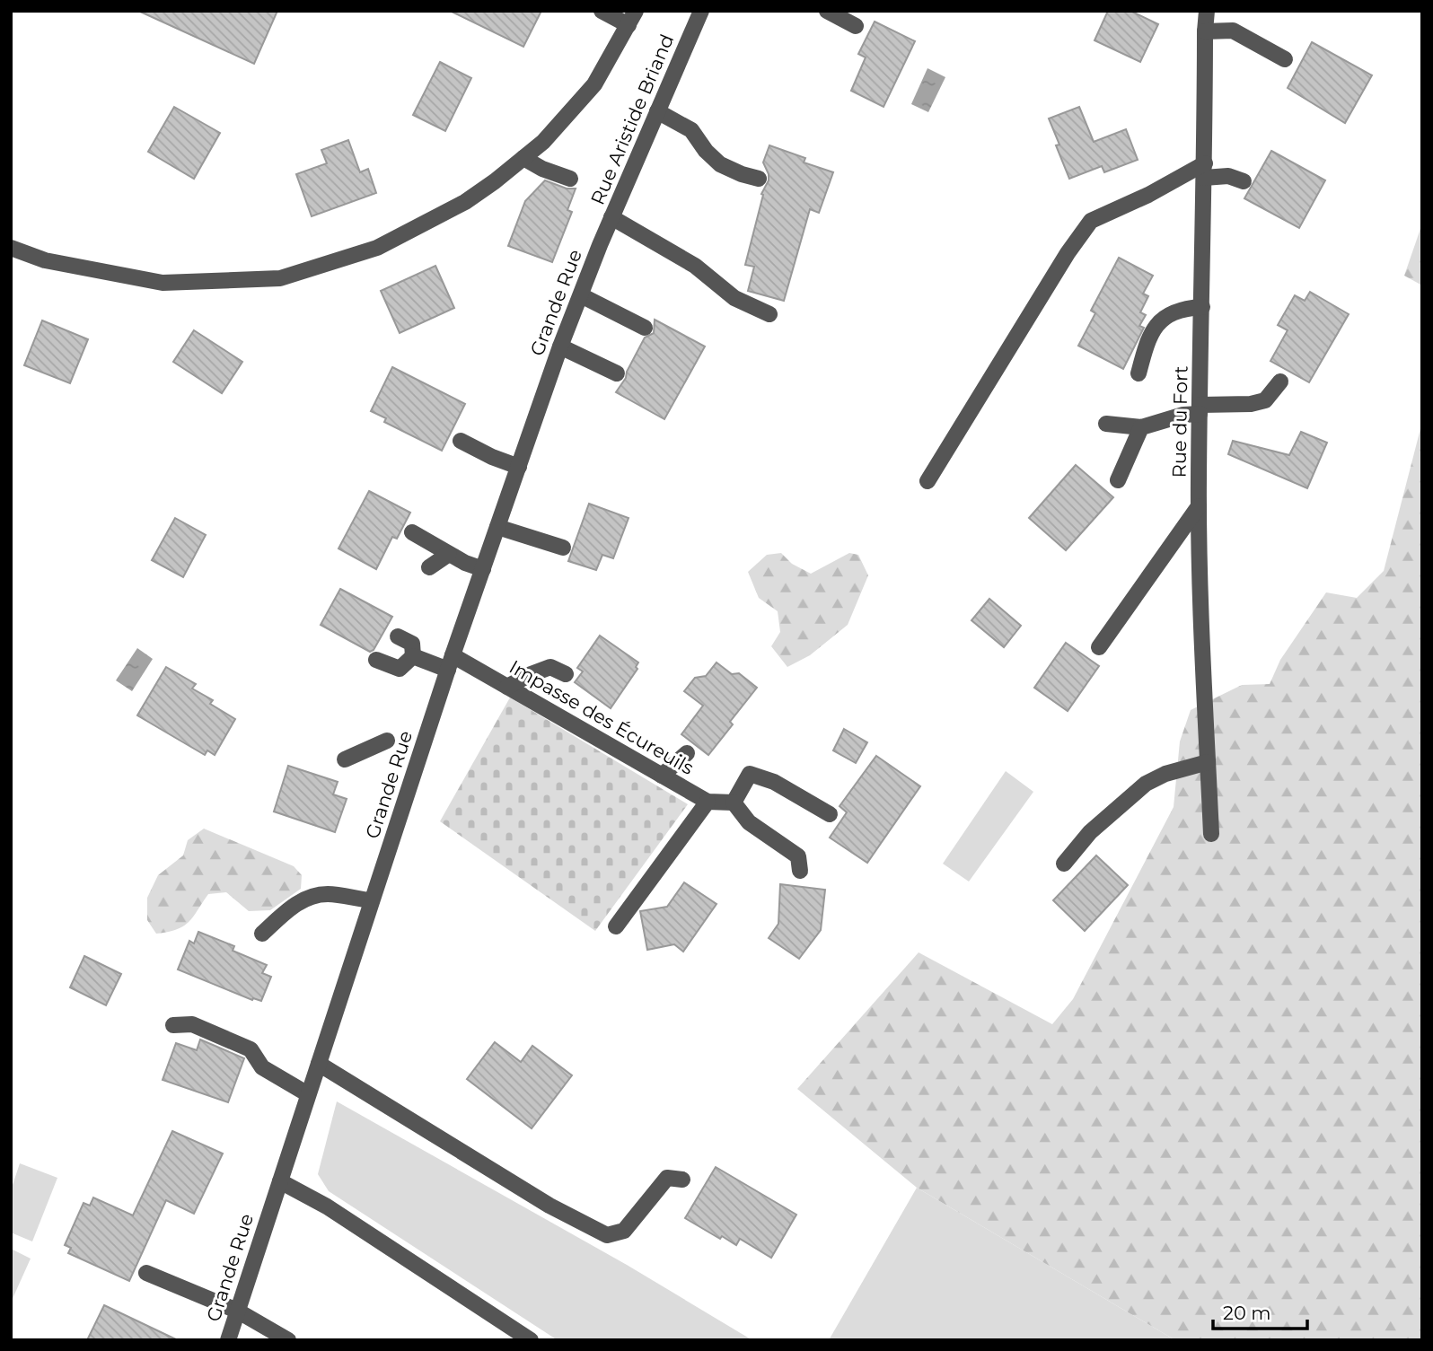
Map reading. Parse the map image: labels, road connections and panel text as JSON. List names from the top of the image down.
{
  "streets": {
    "street": [
      "Rue Aristide Briand",
      "Grande Rue",
      "Rue du Fort",
      "Impasse des Écureuils"
    ]
  },
  "crossings": [
    ["Rue Aristide Briand", "Grande Rue"],
    ["Grande Rue", "Impasse des Écureuils"]
  ],
  "scale_bar": "20 m"
}
